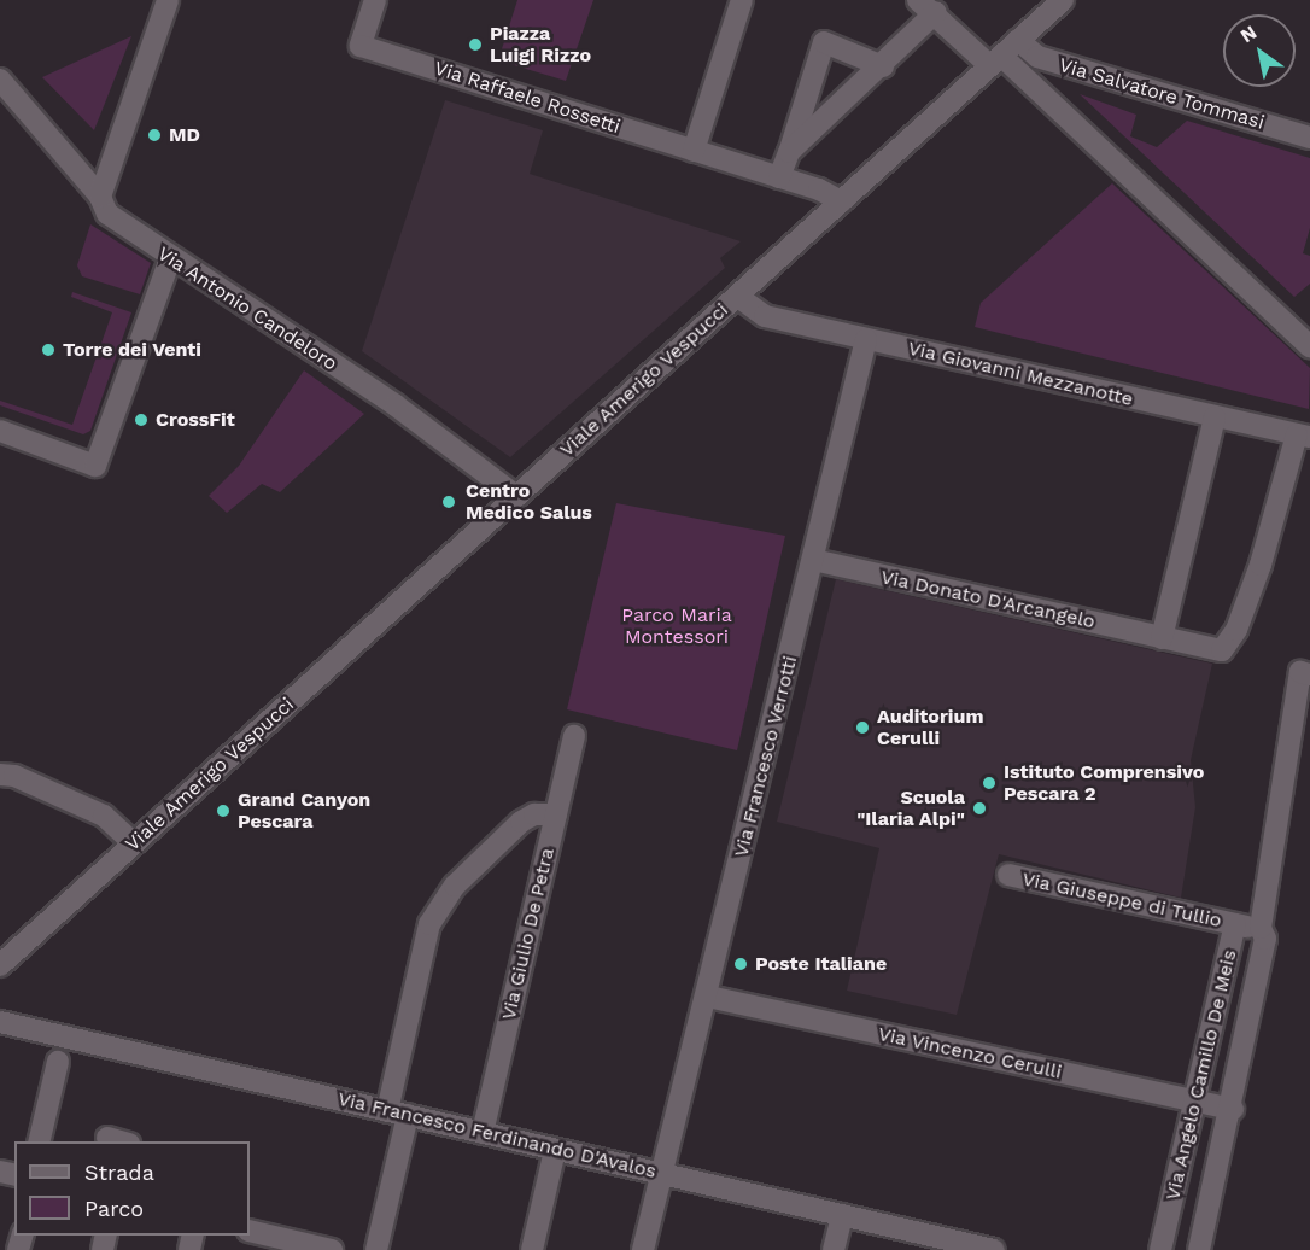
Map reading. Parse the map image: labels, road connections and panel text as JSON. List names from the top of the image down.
{
  "streets": {
    "street": [
      "Via Salvatore Tommasi",
      "Via Raffaele Rossetti",
      "Via Antonio Candeloro",
      "Via Giovanni Mezzanotte",
      "Viale Amerigo Vespucci",
      "Via Donato D'Arcangelo",
      "Via Francesco Verrotti",
      "Via Giuseppe di Tullio",
      "Via Giulio De Petra",
      "Via Vincenzo Cerulli",
      "Via Angelo Camillo De Meis",
      "Via Francesco Ferdinando D'Avalos"
    ]
  },
  "crossings": [
    ["Via Salvatore Tommasi", "Viale Amerigo Vespucci"],
    ["Via Raffaele Rossetti", "Viale Amerigo Vespucci"],
    ["Via Antonio Candeloro", "Viale Amerigo Vespucci"],
    ["Via Giovanni Mezzanotte", "Viale Amerigo Vespucci"],
    ["Via Giovanni Mezzanotte", "Via Donato D'Arcangelo"],
    ["Via Giovanni Mezzanotte", "Via Francesco Verrotti"],
    ["Via Donato D'Arcangelo", "Via Francesco Verrotti"],
    ["Via Francesco Verrotti", "Via Vincenzo Cerulli"],
    ["Via Francesco Verrotti", "Via Francesco Ferdinando D'Avalos"],
    ["Via Giuseppe di Tullio", "Via Angelo Camillo De Meis"],
    ["Via Giulio De Petra", "Via Francesco Ferdinando D'Avalos"],
    ["Via Vincenzo Cerulli", "Via Angelo Camillo De Meis"]
  ],
  "parks": ["Parco Maria Montessori"],
  "places": [
    "Piazza Luigi Rizzo",
    "MD",
    "Torre dei Venti",
    "CrossFit",
    "Centro Medico Salus",
    "Auditorium Cerulli",
    "Istituto Comprensivo Pescara 2",
    "Scuola \"Ilaria Alpi\"",
    "Grand Canyon Pescara",
    "Poste Italiane"
  ],
  "legend": ["Strada", "Parco"],
  "north": "top left"
}
